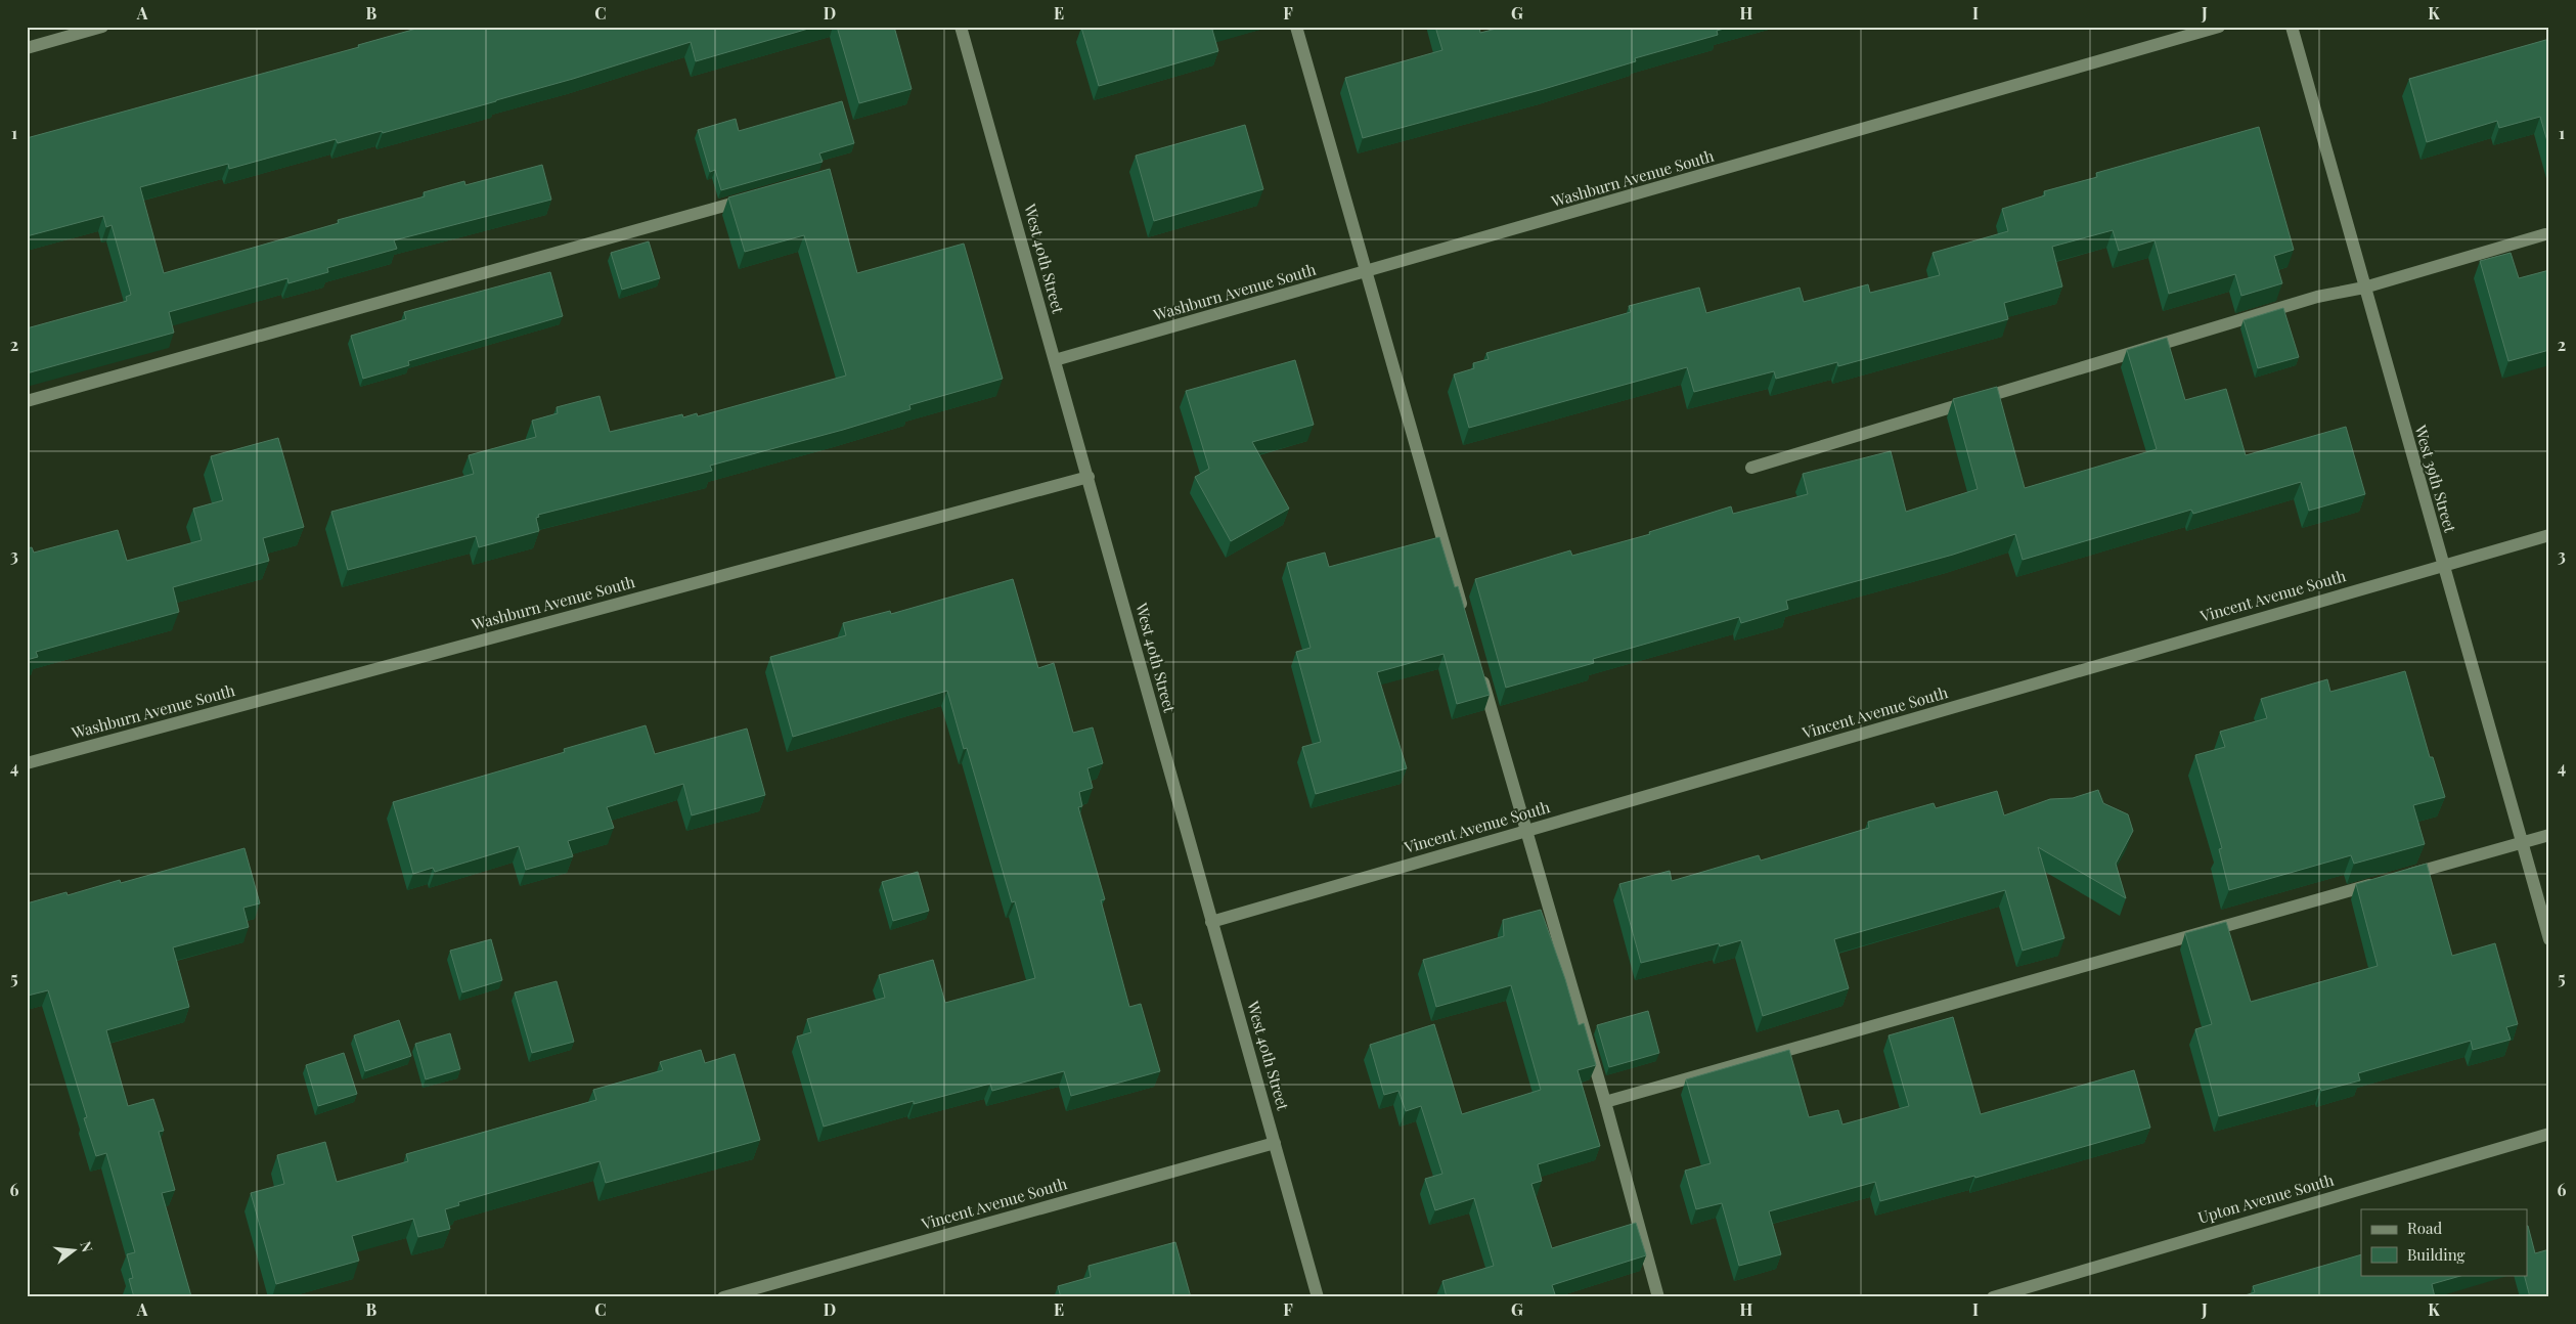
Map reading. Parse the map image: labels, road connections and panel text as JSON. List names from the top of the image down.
{
  "streets": {
    "street": [
      "Washburn Avenue South",
      "West 40th Street",
      "West 39th Street",
      "Vincent Avenue South",
      "Upton Avenue South"
    ]
  },
  "crossings": [
    ["Washburn Avenue South", "West 40th Street"],
    ["West 40th Street", "Vincent Avenue South"],
    ["West 39th Street", "Vincent Avenue South"]
  ],
  "legend": ["Road", "Building"],
  "north": "right",
  "grid": {
    "columns": [
      "A",
      "B",
      "C",
      "D",
      "E",
      "F",
      "G",
      "H",
      "I",
      "J",
      "K"
    ],
    "rows": [
      "1",
      "2",
      "3",
      "4",
      "5",
      "6"
    ]
  }
}
